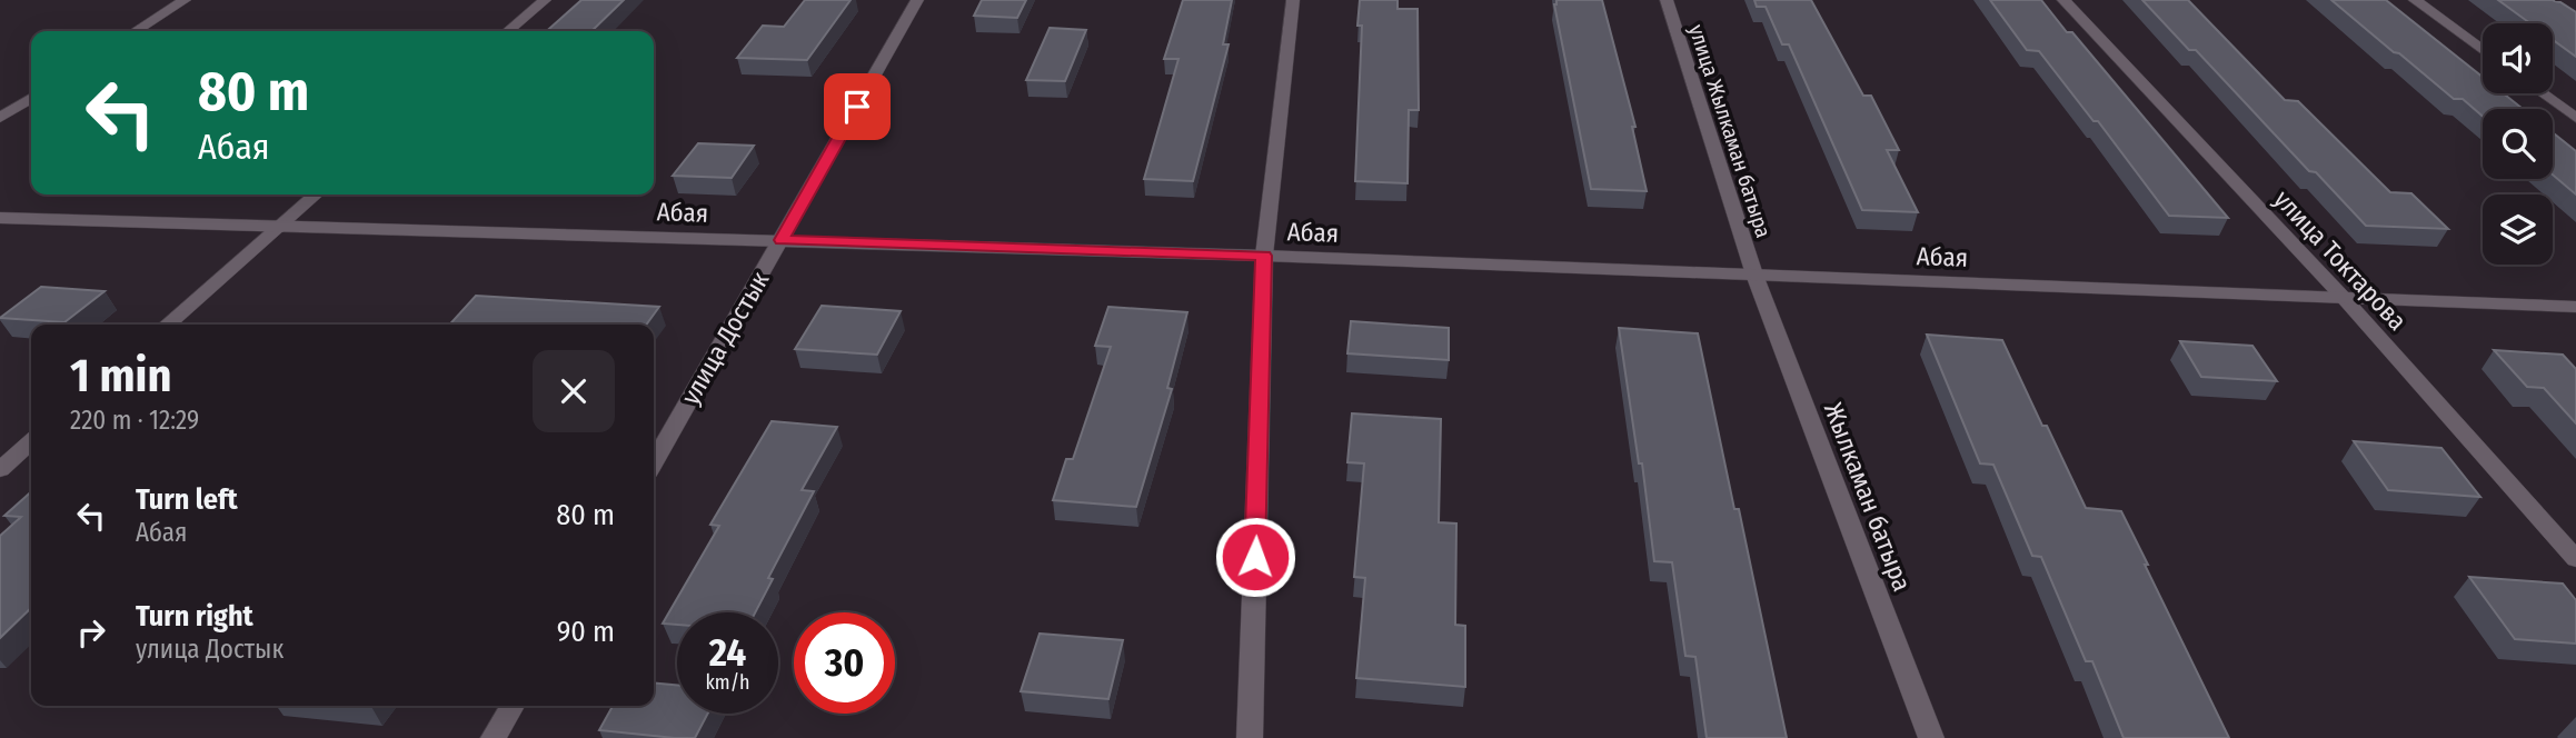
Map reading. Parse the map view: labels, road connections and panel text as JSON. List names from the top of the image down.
{
  "streets": {
    "street": [
      "улица Жылкаман батыра",
      "Абая",
      "улица Токтарова",
      "улица Достык",
      "Жылкаман батыра"
    ]
  },
  "crossings": [
    ["улица Жылкаман батыра", "Абая"],
    ["улица Жылкаман батыра", "Жылкаман батыра"],
    ["Абая", "улица Токтарова"],
    ["Абая", "улица Достык"],
    ["Абая", "Жылкаман батыра"]
  ],
  "page": {
    "turn": ["80 m", "Абая"],
    "heading": ["1 min", "220 m · 12:29"],
    "list": [
      {
        "name": "Turn left",
        "note": "Абая",
        "value": "80 m"
      },
      {
        "name": "Turn right",
        "note": "улица Достык",
        "value": "90 m"
      }
    ],
    "speed": "24 km/h",
    "limit": "30"
  }
}
